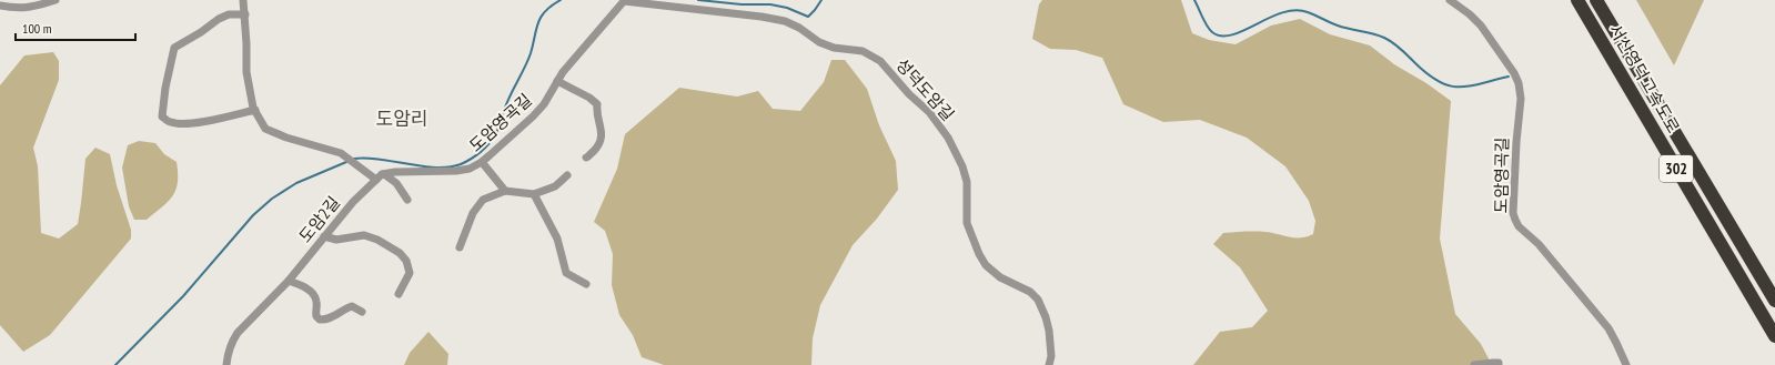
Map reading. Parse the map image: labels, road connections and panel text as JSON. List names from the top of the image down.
{
  "streets": {
    "highway": ["서산영덕고속도로", "302"],
    "street": ["성덕도암길", "도암영곡길", "도암2길"]
  },
  "crossings": [
    ["성덕도암길", "도암영곡길"],
    ["도암영곡길", "도암2길"]
  ],
  "districts": ["도암리"],
  "scale_bar": "100 m"
}
